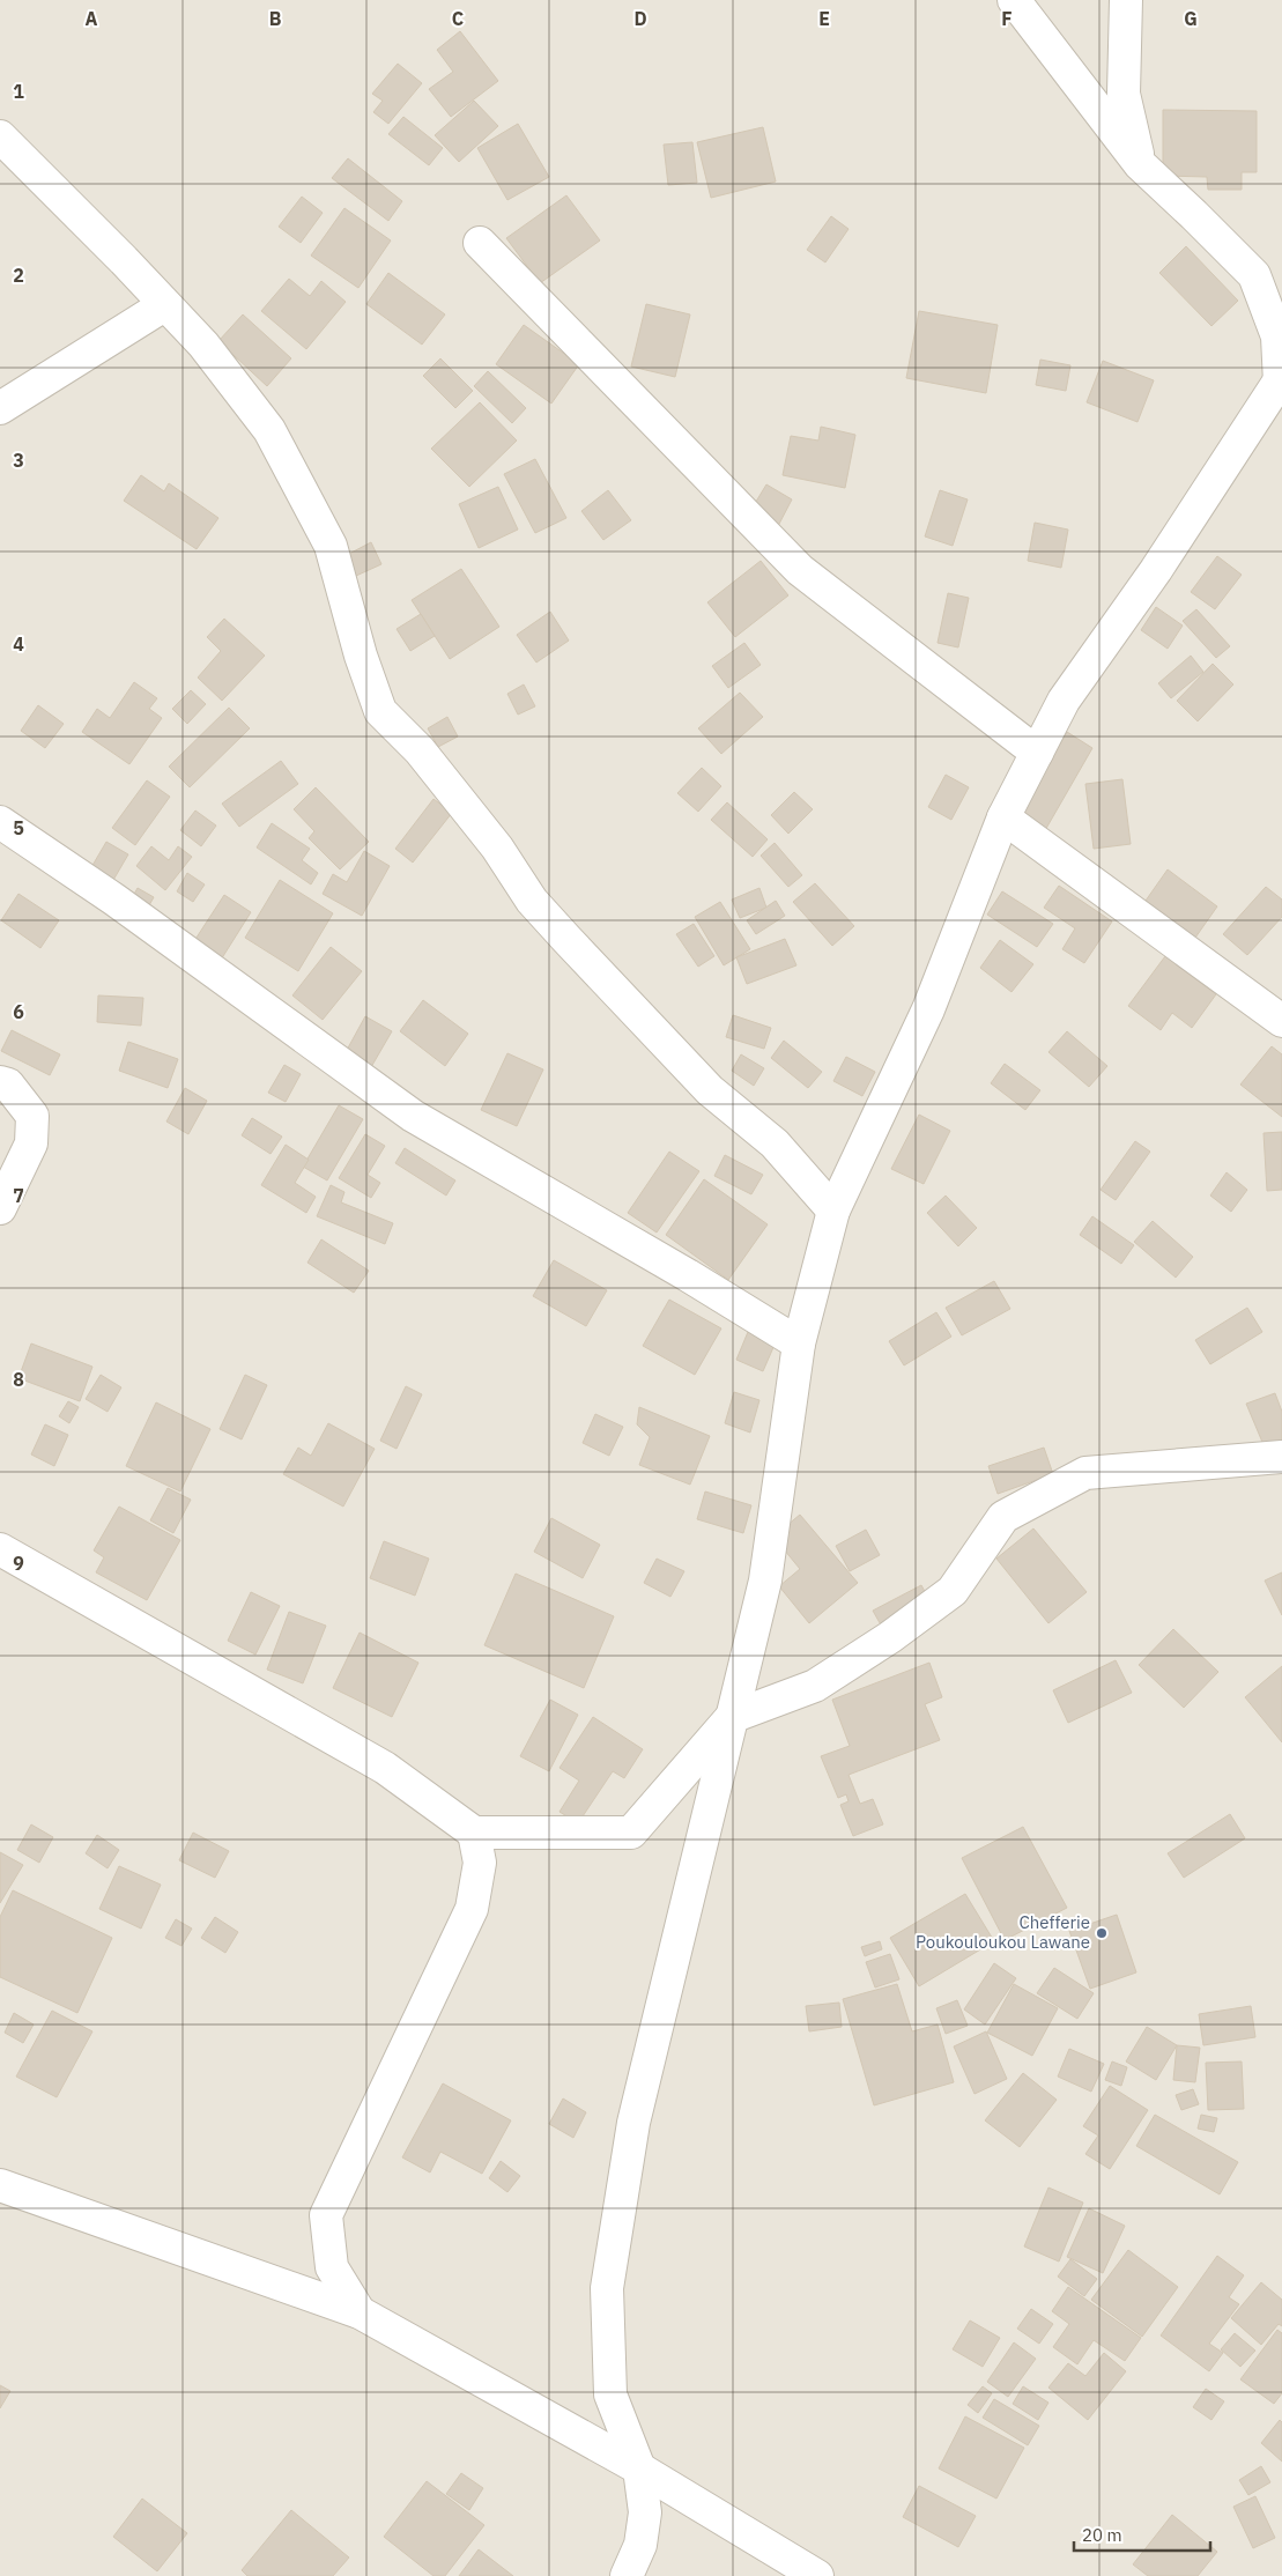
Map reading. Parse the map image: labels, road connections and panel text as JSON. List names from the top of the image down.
{
  "places": ["Chefferie Poukouloukou Lawane"],
  "scale_bar": "20 m",
  "grid": {
    "columns": [
      "A",
      "B",
      "C",
      "D",
      "E",
      "F",
      "G"
    ],
    "rows": [
      "1",
      "2",
      "3",
      "4",
      "5",
      "6",
      "7",
      "8",
      "9"
    ]
  }
}
